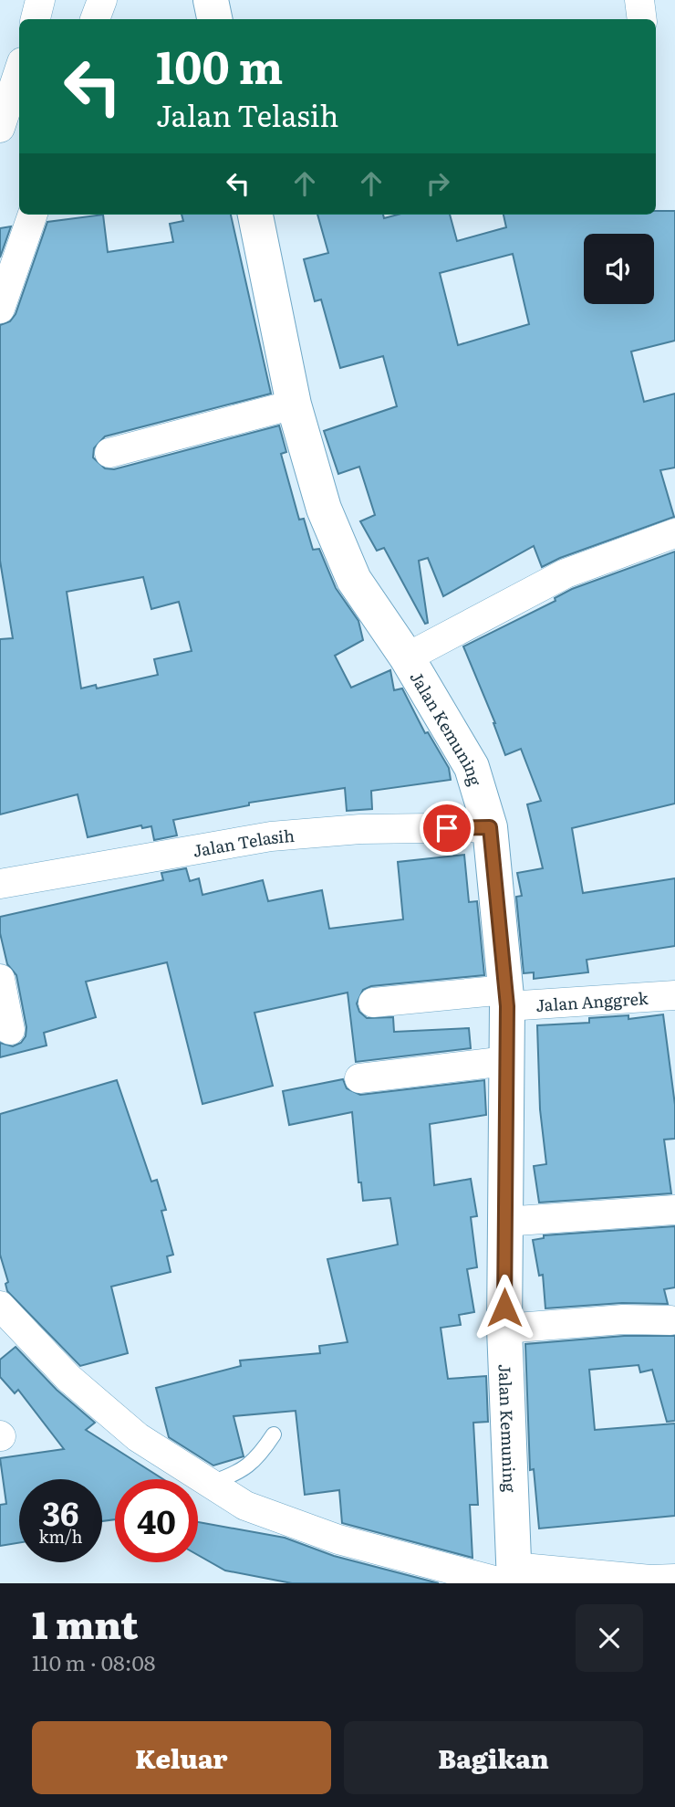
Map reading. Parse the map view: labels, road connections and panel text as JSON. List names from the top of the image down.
{
  "streets": {
    "street": ["Jalan Kemuning", "Jalan Telasih", "Jalan Anggrek"]
  },
  "crossings": [
    ["Jalan Kemuning", "Jalan Telasih"],
    ["Jalan Kemuning", "Jalan Anggrek"]
  ],
  "page": {
    "turn": ["100 m", "Jalan Telasih"],
    "speed": "36 km/h",
    "limit": "40",
    "heading": ["1 mnt", "110 m · 08:08"],
    "buttons": ["Keluar", "Bagikan"]
  }
}
